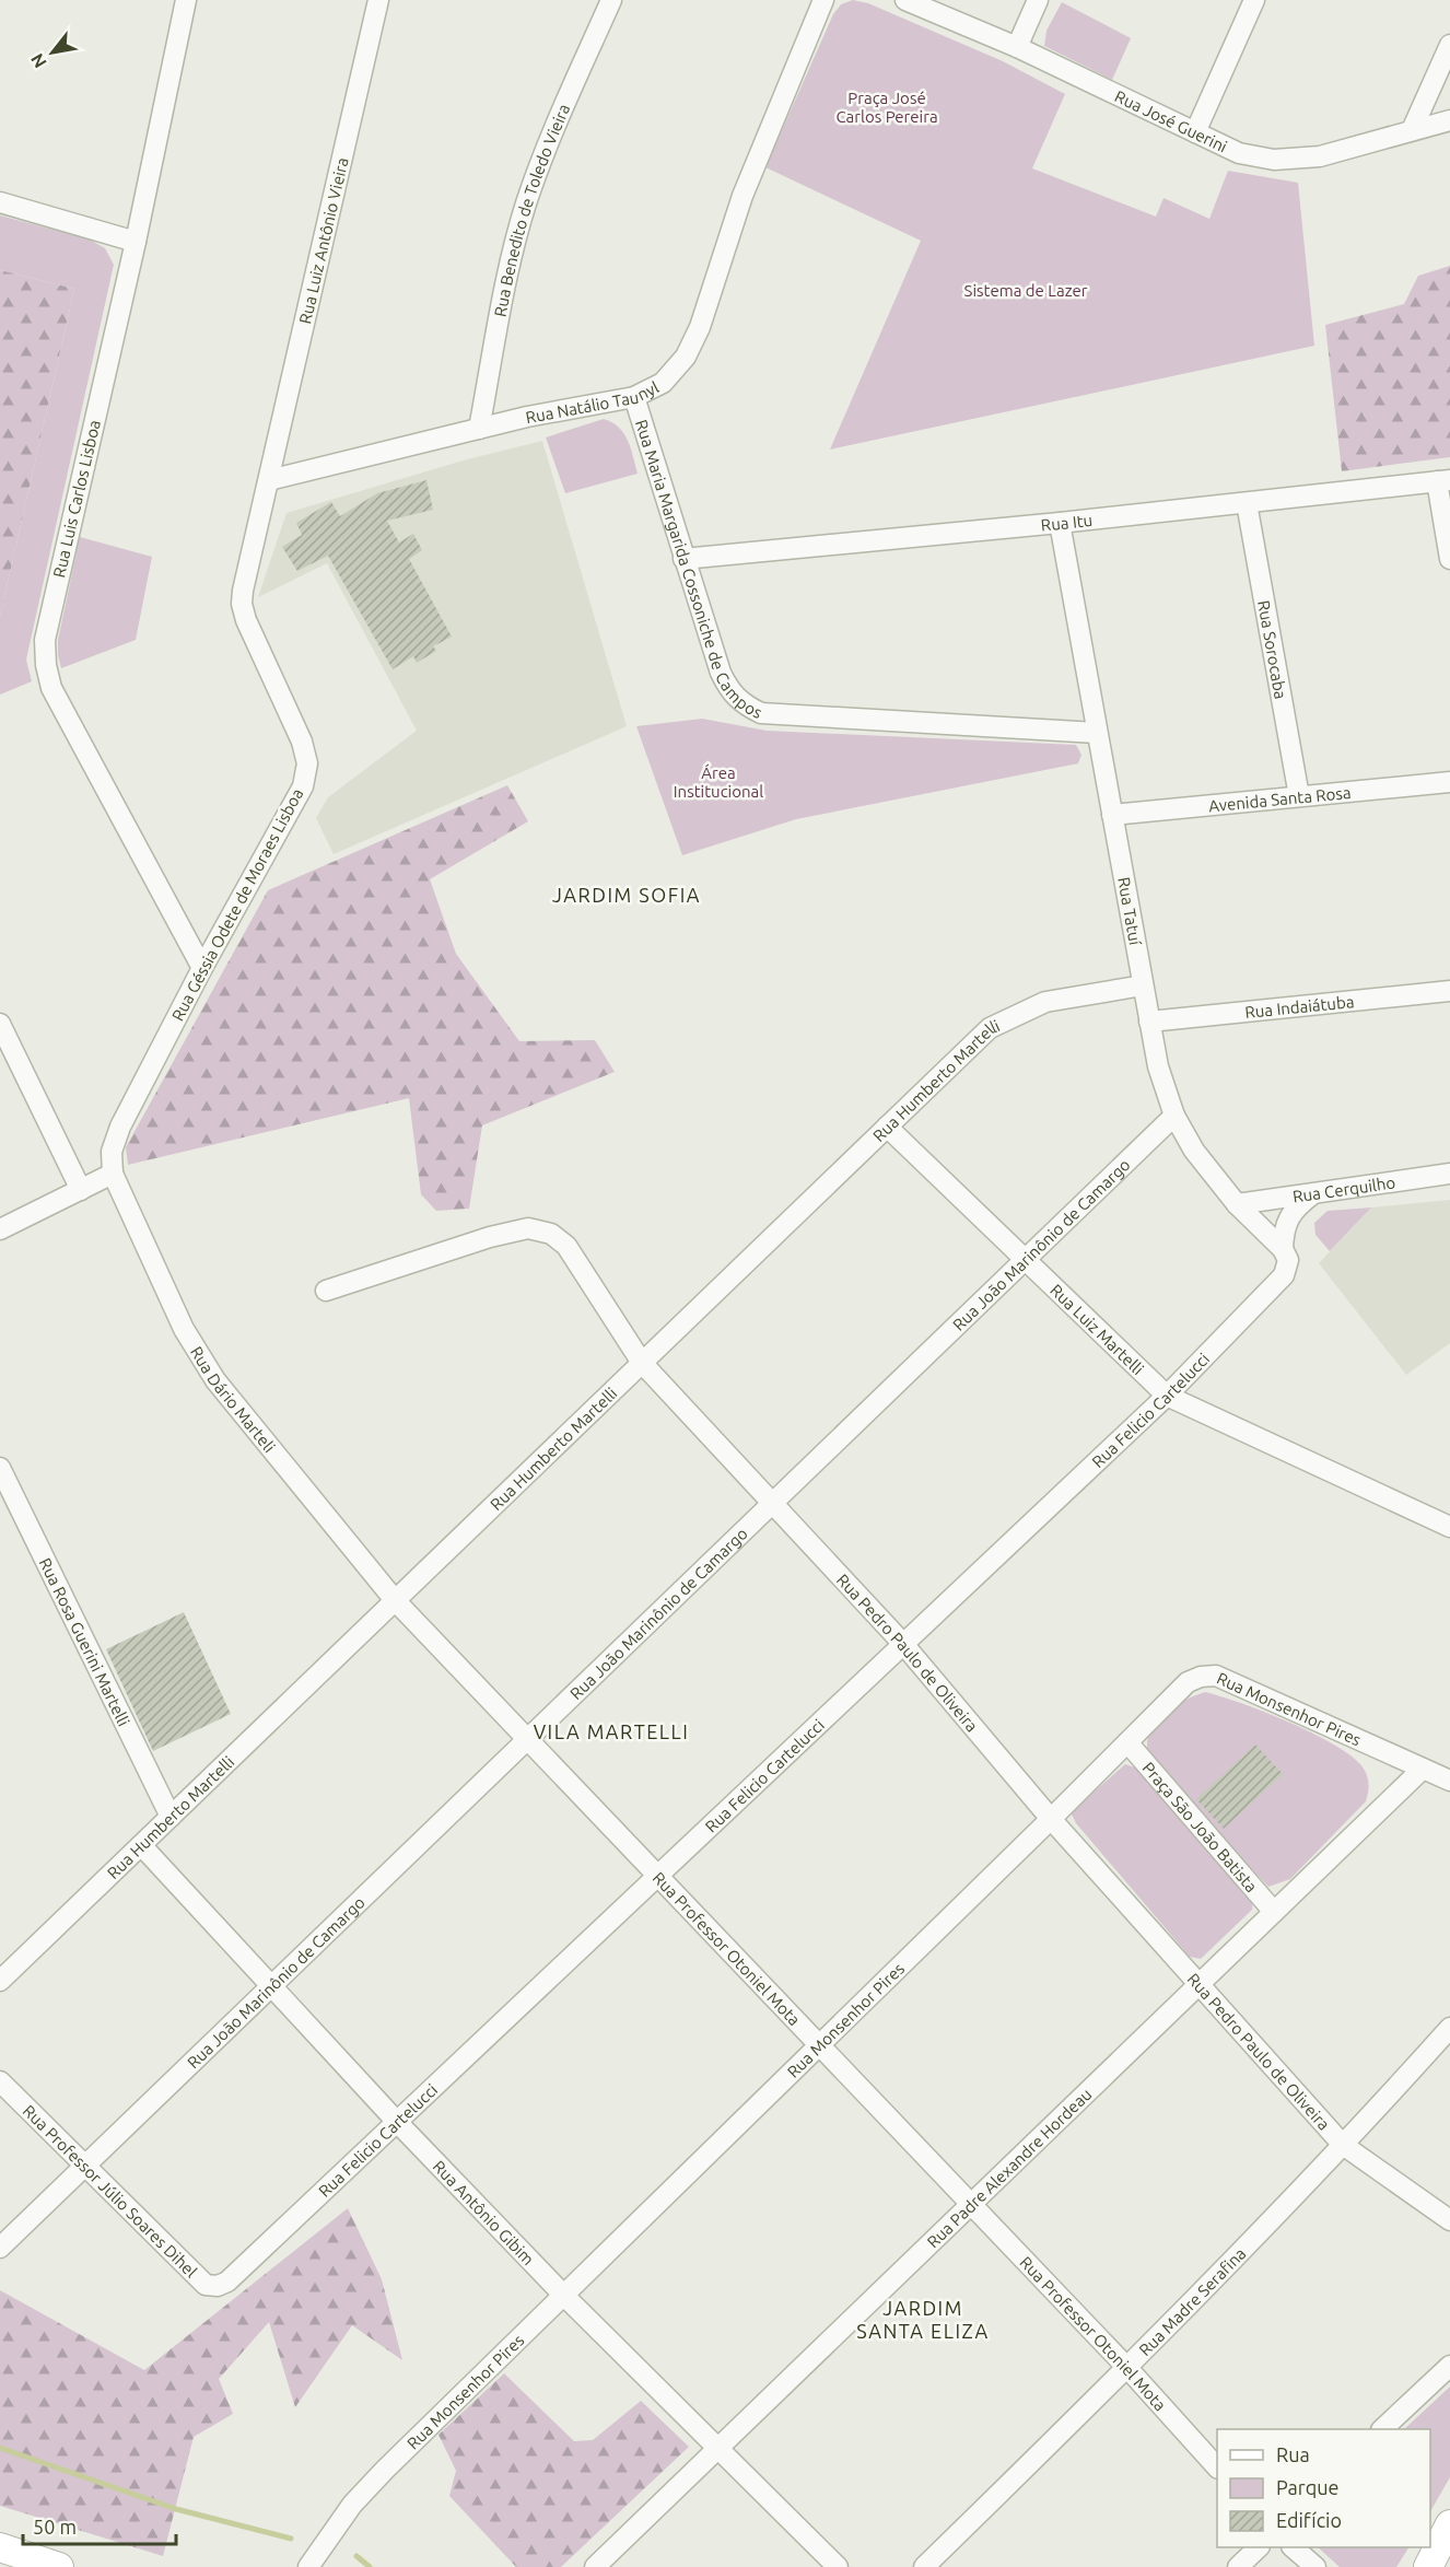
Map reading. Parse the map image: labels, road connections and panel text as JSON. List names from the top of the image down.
{
  "streets": {
    "street": [
      "Rua José Guerini",
      "Rua Benedito de Toledo Vieira",
      "Rua Luiz Antônio Vieira",
      "Rua Natálio Taunyl",
      "Rua Luis Carlos Lisboa",
      "Rua Itu",
      "Rua Maria Margarida Cossoniche de Campos",
      "Rua Sorocaba",
      "Avenida Santa Rosa",
      "Rua Géssia Odete de Moraes Lisboa",
      "Rua Tatuí",
      "Rua Indaiátuba",
      "Rua Humberto Martelli",
      "Rua Cerquilho",
      "Rua João Marinônio de Camargo",
      "Rua Luiz Martelli",
      "Rua Dário Marteli",
      "Rua Felicio Cartelucci",
      "Rua Rosa Guerini Martelli",
      "Rua Pedro Paulo de Oliveira",
      "Rua Monsenhor Pires",
      "Praça São João Batista",
      "Rua Professor Otoniel Mota",
      "Rua Padre Alexandre Hordeau",
      "Rua Professor Júlio Soares Dihel",
      "Rua Antônio Gibim",
      "Rua Madre Serafina"
    ]
  },
  "crossings": [
    ["Rua Benedito de Toledo Vieira", "Rua Natálio Taunyl"],
    ["Rua Luiz Antônio Vieira", "Rua Natálio Taunyl"],
    ["Rua Luiz Antônio Vieira", "Rua Géssia Odete de Moraes Lisboa"],
    ["Rua Natálio Taunyl", "Rua Maria Margarida Cossoniche de Campos"],
    ["Rua Natálio Taunyl", "Rua Géssia Odete de Moraes Lisboa"],
    ["Rua Luis Carlos Lisboa", "Rua Géssia Odete de Moraes Lisboa"],
    ["Rua Itu", "Rua Maria Margarida Cossoniche de Campos"],
    ["Rua Itu", "Rua Sorocaba"],
    ["Rua Itu", "Rua Tatuí"],
    ["Rua Maria Margarida Cossoniche de Campos", "Rua Tatuí"],
    ["Rua Sorocaba", "Avenida Santa Rosa"],
    ["Avenida Santa Rosa", "Rua Tatuí"],
    ["Rua Géssia Odete de Moraes Lisboa", "Rua Dário Marteli"],
    ["Rua Tatuí", "Rua Indaiátuba"],
    ["Rua Tatuí", "Rua Humberto Martelli"],
    ["Rua Tatuí", "Rua Cerquilho"],
    ["Rua Tatuí", "Rua João Marinônio de Camargo"],
    ["Rua Tatuí", "Rua Felicio Cartelucci"],
    ["Rua Humberto Martelli", "Rua Luiz Martelli"],
    ["Rua Humberto Martelli", "Rua Dário Marteli"],
    ["Rua Humberto Martelli", "Rua Rosa Guerini Martelli"],
    ["Rua Humberto Martelli", "Rua Pedro Paulo de Oliveira"],
    ["Rua Humberto Martelli", "Rua Professor Otoniel Mota"],
    ["Rua Humberto Martelli", "Rua Antônio Gibim"],
    ["Rua Cerquilho", "Rua Felicio Cartelucci"],
    ["Rua João Marinônio de Camargo", "Rua Luiz Martelli"],
    ["Rua João Marinônio de Camargo", "Rua Pedro Paulo de Oliveira"],
    ["Rua João Marinônio de Camargo", "Rua Professor Otoniel Mota"],
    ["Rua João Marinônio de Camargo", "Rua Professor Júlio Soares Dihel"],
    ["Rua João Marinônio de Camargo", "Rua Antônio Gibim"],
    ["Rua Luiz Martelli", "Rua Felicio Cartelucci"],
    ["Rua Dário Marteli", "Rua Professor Otoniel Mota"],
    ["Rua Felicio Cartelucci", "Rua Pedro Paulo de Oliveira"],
    ["Rua Felicio Cartelucci", "Rua Professor Otoniel Mota"],
    ["Rua Felicio Cartelucci", "Rua Professor Júlio Soares Dihel"],
    ["Rua Felicio Cartelucci", "Rua Antônio Gibim"],
    ["Rua Pedro Paulo de Oliveira", "Rua Monsenhor Pires"],
    ["Rua Pedro Paulo de Oliveira", "Rua Padre Alexandre Hordeau"],
    ["Rua Pedro Paulo de Oliveira", "Rua Madre Serafina"],
    ["Rua Monsenhor Pires", "Praça São João Batista"],
    ["Rua Monsenhor Pires", "Rua Professor Otoniel Mota"],
    ["Rua Monsenhor Pires", "Rua Padre Alexandre Hordeau"],
    ["Rua Monsenhor Pires", "Rua Antônio Gibim"],
    ["Praça São João Batista", "Rua Padre Alexandre Hordeau"],
    ["Rua Professor Otoniel Mota", "Rua Padre Alexandre Hordeau"],
    ["Rua Professor Otoniel Mota", "Rua Madre Serafina"],
    ["Rua Padre Alexandre Hordeau", "Rua Antônio Gibim"]
  ],
  "districts": ["JARDIM SOFIA", "VILA MARTELLI", "JARDIM SANTA ELIZA"],
  "parks": ["Praça José Carlos Pereira", "Sistema de Lazer", "Área Institucional"],
  "legend": ["Rua", "Parque", "Edifício"],
  "scale_bar": "50 m",
  "north": "bottom left"
}
